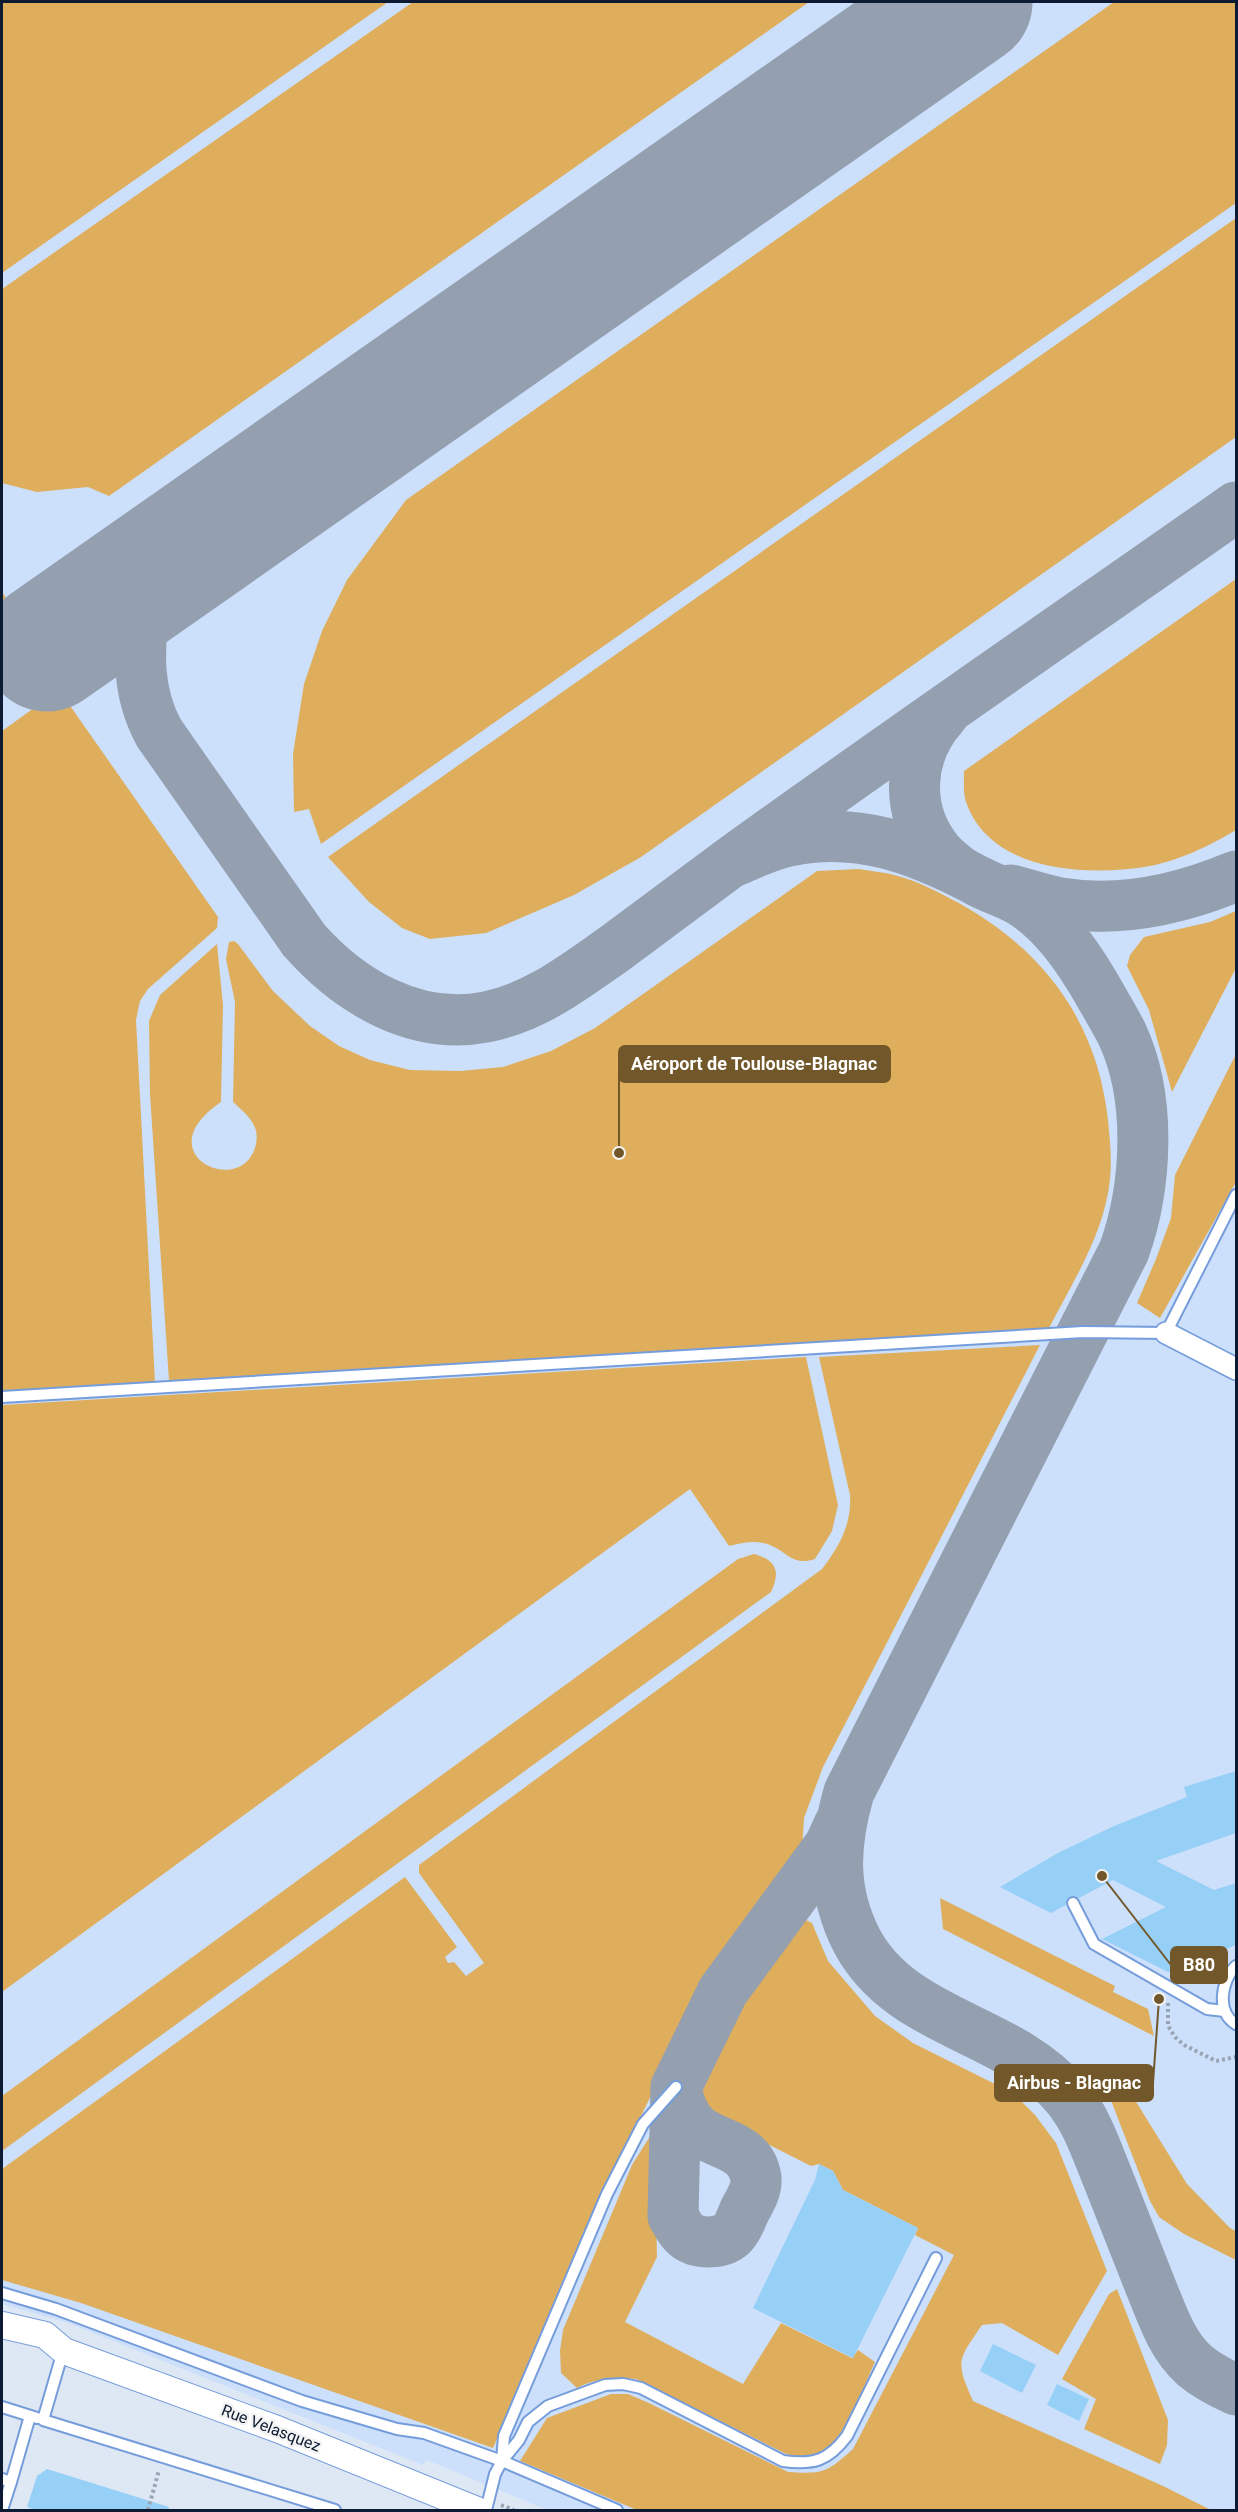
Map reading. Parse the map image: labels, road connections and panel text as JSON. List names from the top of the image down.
{
  "streets": {
    "street": ["Rue Velasquez"]
  },
  "places": ["Aéroport de Toulouse-Blagnac", "B80", "Airbus - Blagnac"]
}
